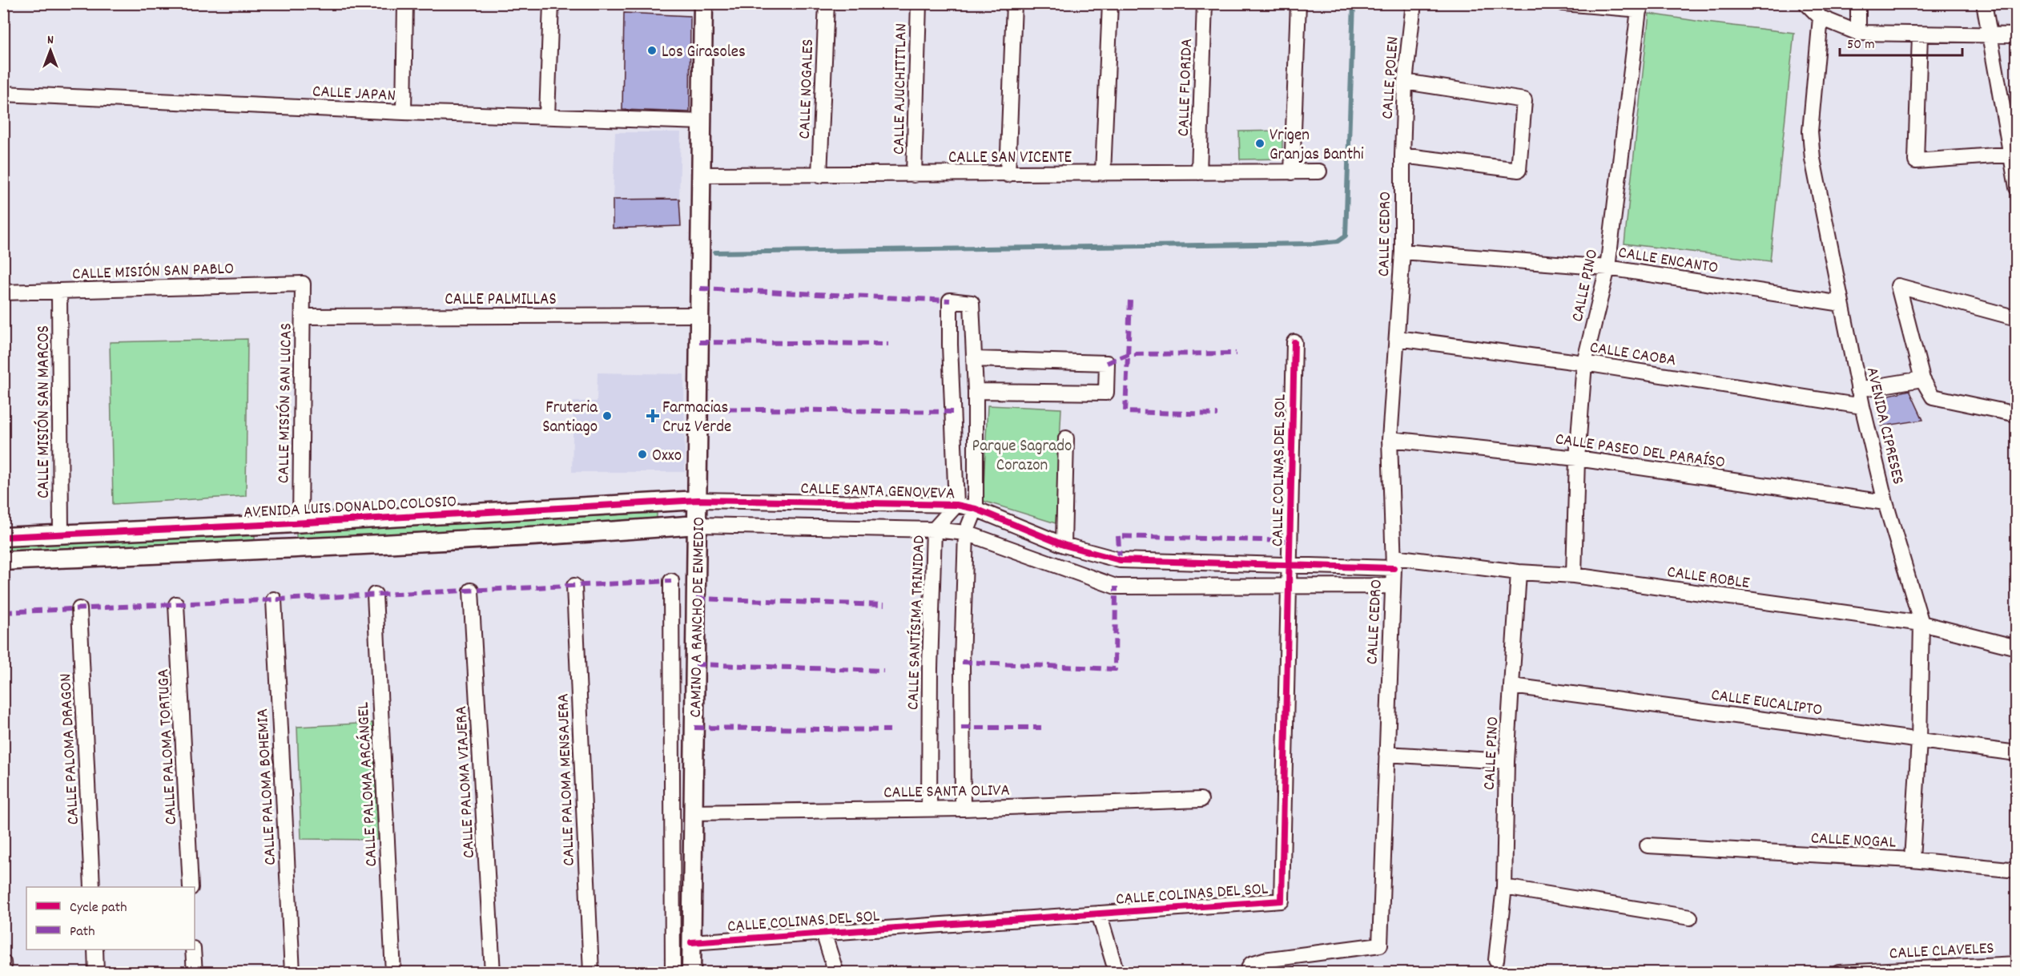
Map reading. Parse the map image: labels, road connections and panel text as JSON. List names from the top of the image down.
{
  "streets": {
    "street": [
      "CALLE POLEN",
      "CALLE FLORIDA",
      "CALLE NOGALES",
      "CALLE AJUCHITITLAN",
      "CALLE JAPAN",
      "CALLE SAN VICENTE",
      "CALLE CEDRO",
      "CALLE ENCANTO",
      "CALLE MISIÓN SAN PABLO",
      "CALLE PINO",
      "CALLE PALMILLAS",
      "CALLE CAOBA",
      "CALLE MISIÓN SAN LUCAS",
      "CALLE MISIÓN SAN MARCOS",
      "AVENIDA CIPRESES",
      "CALLE PASEO DEL PARAÍSO",
      "CALLE COLINAS DEL SOL",
      "CALLE SANTA GENOVEVA",
      "AVENIDA LUIS DONALDO COLOSIO",
      "CALLE ROBLE",
      "CAMINO A RANCHO DE ENMEDIO",
      "CALLE SANTÍSIMA TRINIDAD",
      "CALLE EUCALIPTO",
      "CALLE PALOMA TORTUGA",
      "CALLE PALOMA DRAGON",
      "CALLE PALOMA MENSAJERA",
      "CALLE PALOMA VIAJERA",
      "CALLE PALOMA ARCÁNGEL",
      "CALLE PALOMA BOHEMIA",
      "CALLE SANTA OLIVA",
      "CALLE NOGAL",
      "CALLE CLAVELES"
    ]
  },
  "crossings": [
    ["CALLE POLEN", "CALLE CEDRO"],
    ["CALLE FLORIDA", "CALLE SAN VICENTE"],
    ["CALLE NOGALES", "CALLE SAN VICENTE"],
    ["CALLE AJUCHITITLAN", "CALLE SAN VICENTE"],
    ["CALLE JAPAN", "CAMINO A RANCHO DE ENMEDIO"],
    ["CALLE SAN VICENTE", "CAMINO A RANCHO DE ENMEDIO"],
    ["CALLE CEDRO", "CALLE ENCANTO"],
    ["CALLE CEDRO", "CALLE CAOBA"],
    ["CALLE CEDRO", "CALLE PASEO DEL PARAÍSO"],
    ["CALLE CEDRO", "CALLE SANTA GENOVEVA"],
    ["CALLE CEDRO", "CALLE ROBLE"],
    ["CALLE ENCANTO", "CALLE PINO"],
    ["CALLE ENCANTO", "AVENIDA CIPRESES"],
    ["CALLE MISIÓN SAN PABLO", "CALLE MISIÓN SAN LUCAS"],
    ["CALLE MISIÓN SAN PABLO", "CALLE MISIÓN SAN MARCOS"],
    ["CALLE PINO", "CALLE CAOBA"],
    ["CALLE PINO", "CALLE PASEO DEL PARAÍSO"],
    ["CALLE PINO", "CALLE ROBLE"],
    ["CALLE PINO", "CALLE EUCALIPTO"],
    ["CALLE PALMILLAS", "CALLE MISIÓN SAN LUCAS"],
    ["CALLE PALMILLAS", "CAMINO A RANCHO DE ENMEDIO"],
    ["CALLE CAOBA", "AVENIDA CIPRESES"],
    ["CALLE MISIÓN SAN LUCAS", "AVENIDA LUIS DONALDO COLOSIO"],
    ["CALLE MISIÓN SAN MARCOS", "AVENIDA LUIS DONALDO COLOSIO"],
    ["AVENIDA CIPRESES", "CALLE PASEO DEL PARAÍSO"],
    ["AVENIDA CIPRESES", "CALLE ROBLE"],
    ["AVENIDA CIPRESES", "CALLE EUCALIPTO"],
    ["AVENIDA CIPRESES", "CALLE NOGAL"],
    ["CALLE COLINAS DEL SOL", "CALLE SANTA GENOVEVA"],
    ["CALLE COLINAS DEL SOL", "CAMINO A RANCHO DE ENMEDIO"],
    ["CALLE SANTA GENOVEVA", "AVENIDA LUIS DONALDO COLOSIO"],
    ["CALLE SANTA GENOVEVA", "CALLE ROBLE"],
    ["CALLE SANTA GENOVEVA", "CAMINO A RANCHO DE ENMEDIO"],
    ["CALLE SANTA GENOVEVA", "CALLE SANTÍSIMA TRINIDAD"],
    ["AVENIDA LUIS DONALDO COLOSIO", "CAMINO A RANCHO DE ENMEDIO"],
    ["CAMINO A RANCHO DE ENMEDIO", "CALLE SANTA OLIVA"],
    ["CALLE SANTÍSIMA TRINIDAD", "CALLE SANTA OLIVA"]
  ],
  "parks": ["Parque Sagrado Corazon"],
  "places": {
    "other": [
      "Los Girasoles",
      "Vrigen Granjas Banthi",
      "Fruteria Santiago",
      "Oxxo"
    ],
    "health": ["Farmacias Cruz Verde"]
  },
  "legend": ["Cycle path", "Path"],
  "scale_bar": "50 m",
  "north": "top"
}
